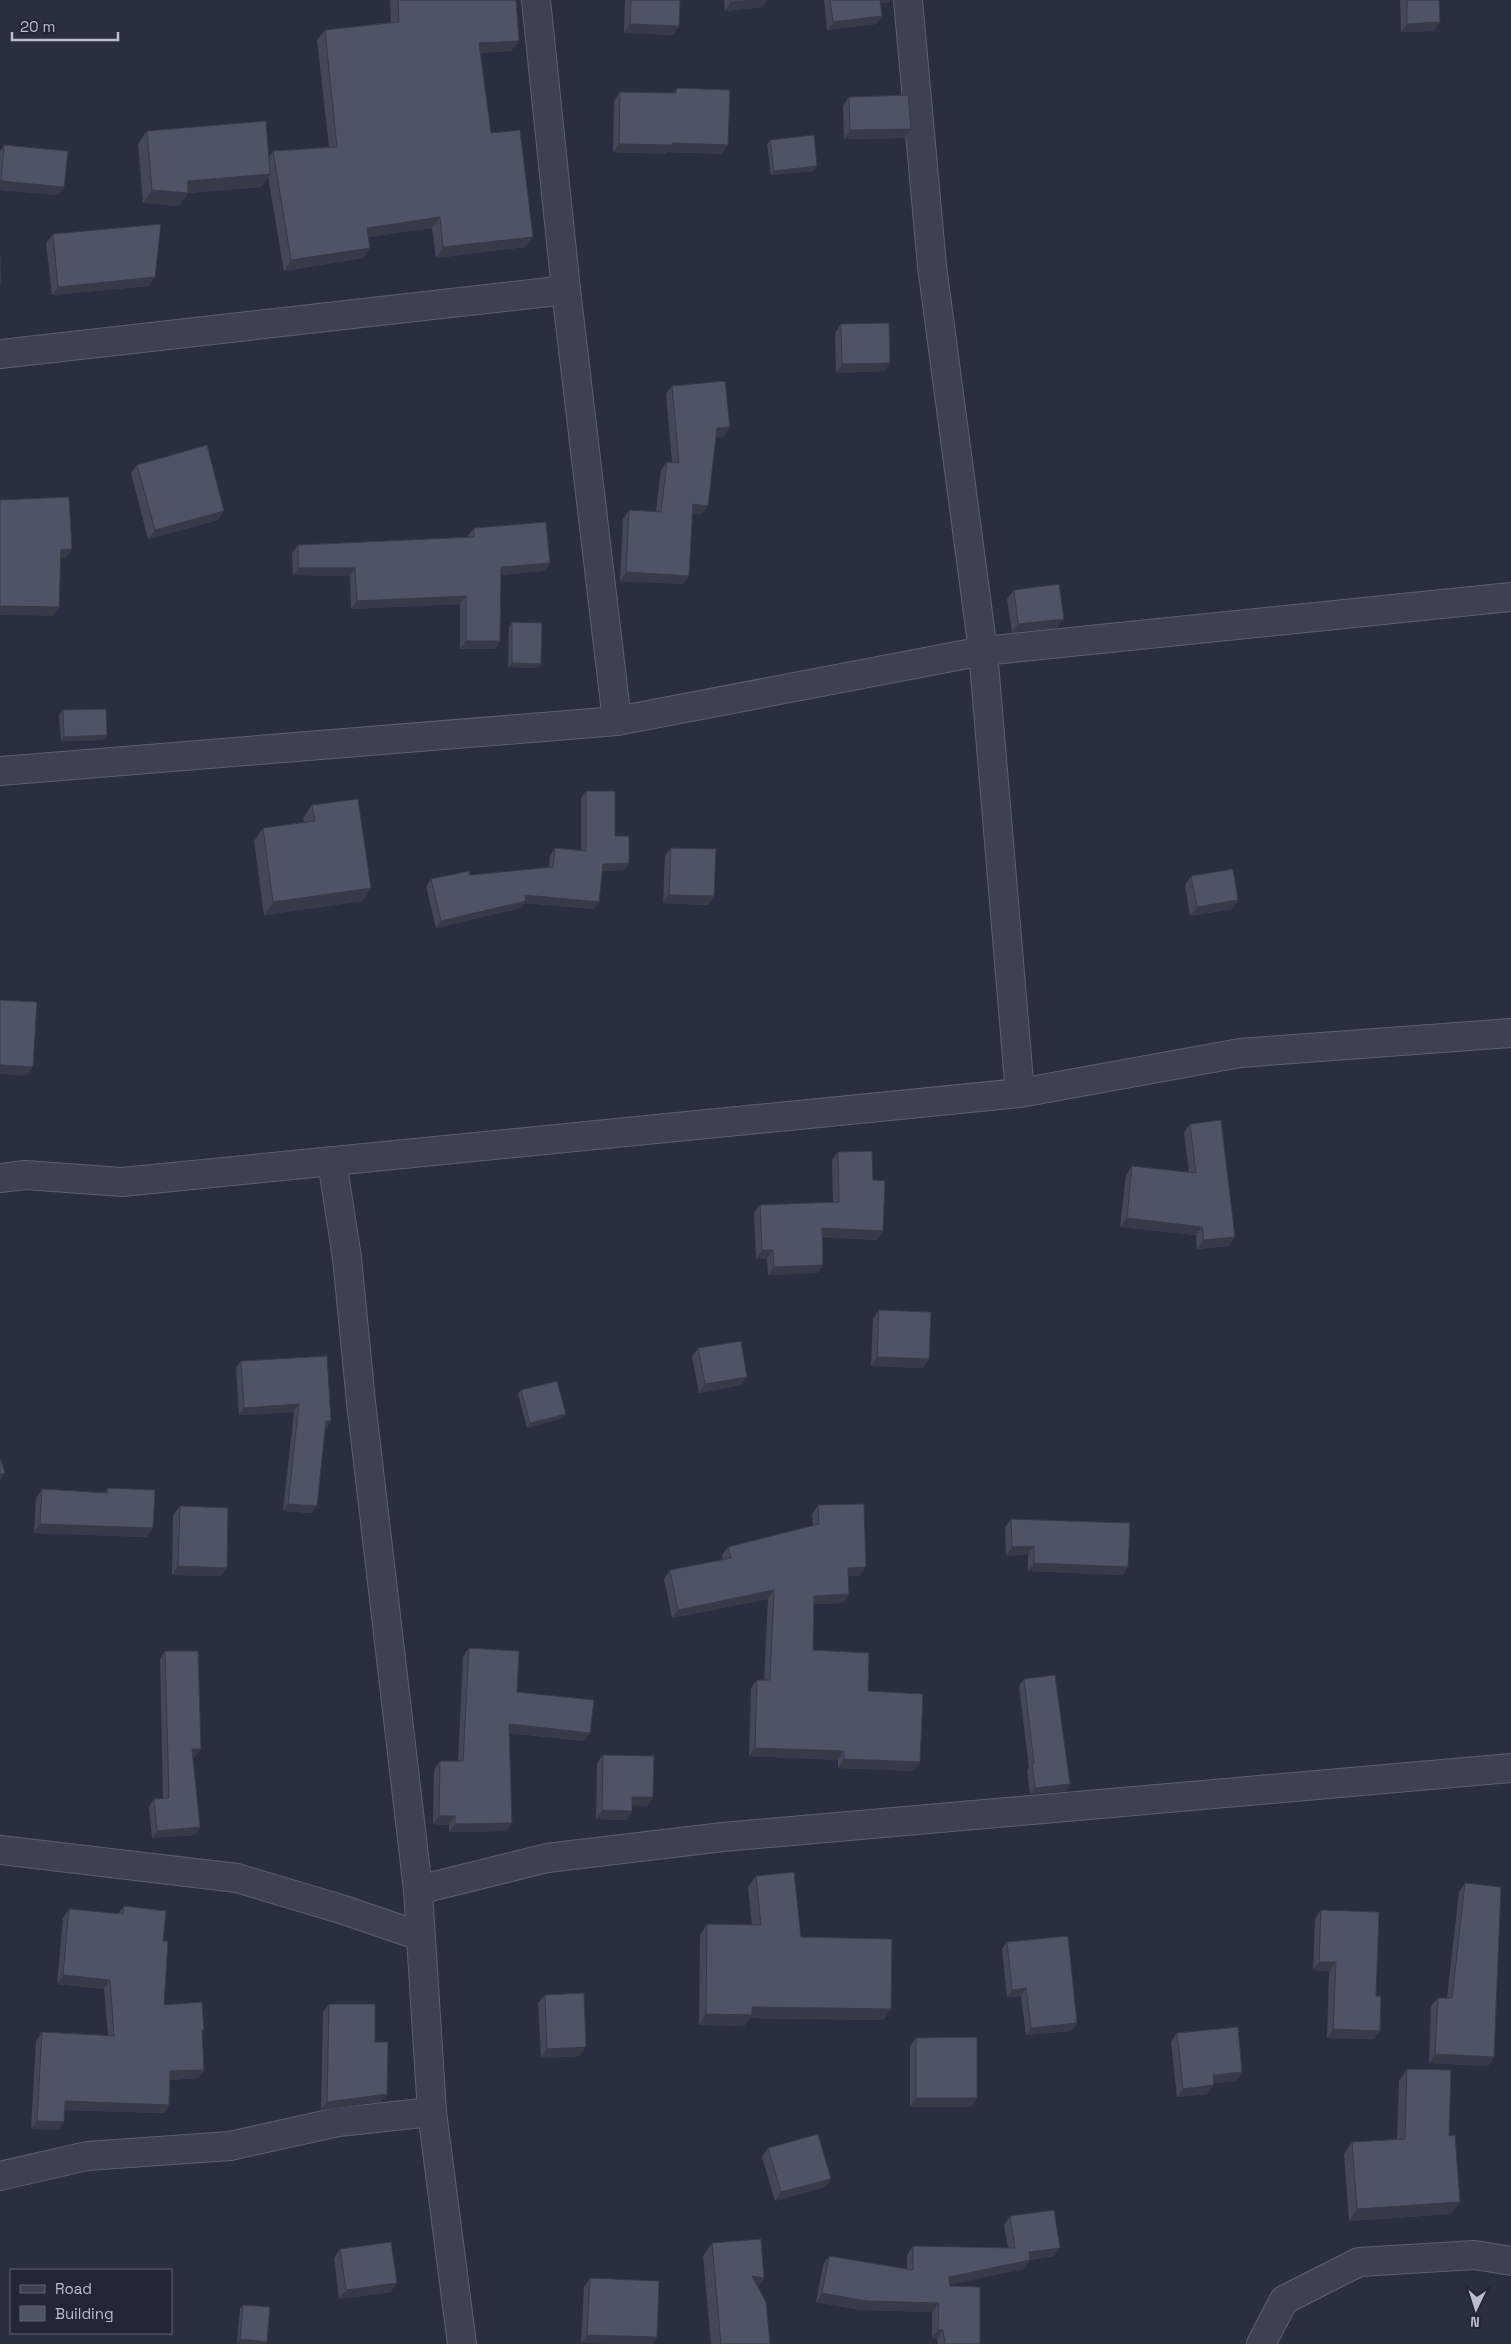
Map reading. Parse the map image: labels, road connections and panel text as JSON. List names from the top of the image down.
{
  "legend": ["Road", "Building"],
  "scale_bar": "20 m",
  "north": "bottom"
}
